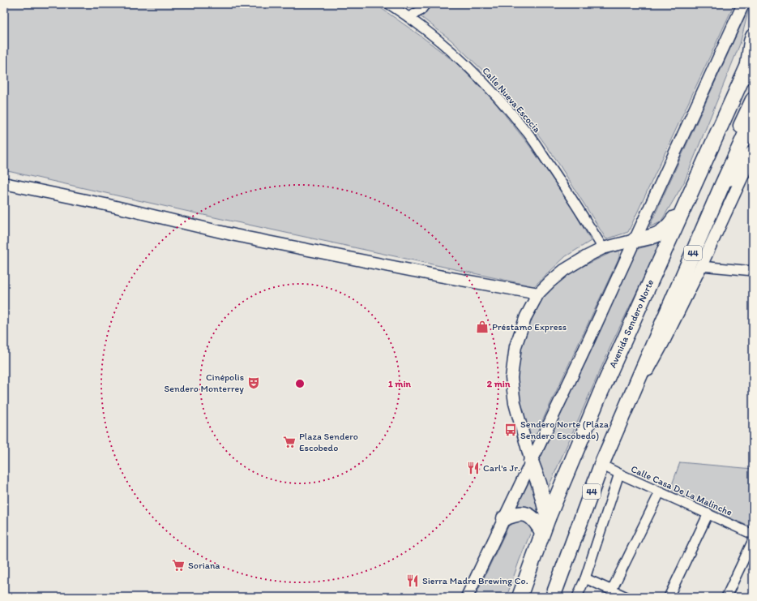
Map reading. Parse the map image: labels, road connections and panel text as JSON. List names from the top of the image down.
{
  "streets": {
    "main road": ["44", "Avenida Sendero Norte"],
    "street": ["Calle Nueva Escocia", "Calle Casa De La Malinche"]
  },
  "crossings": [
    ["44", "Calle Casa De La Malinche"]
  ],
  "places": {
    "shop": ["Préstamo Express"],
    "theatre": ["Cinépolis Sendero Monterrey"],
    "bus stop": ["Sendero Norte (Plaza Sendero Escobedo)"],
    "supermarket": ["Plaza Sendero Escobedo", "Soriana"],
    "restaurant": ["Carl's Jr.", "Sierra Madre Brewing Co."]
  },
  "rings": ["1 min", "2 min"]
}
